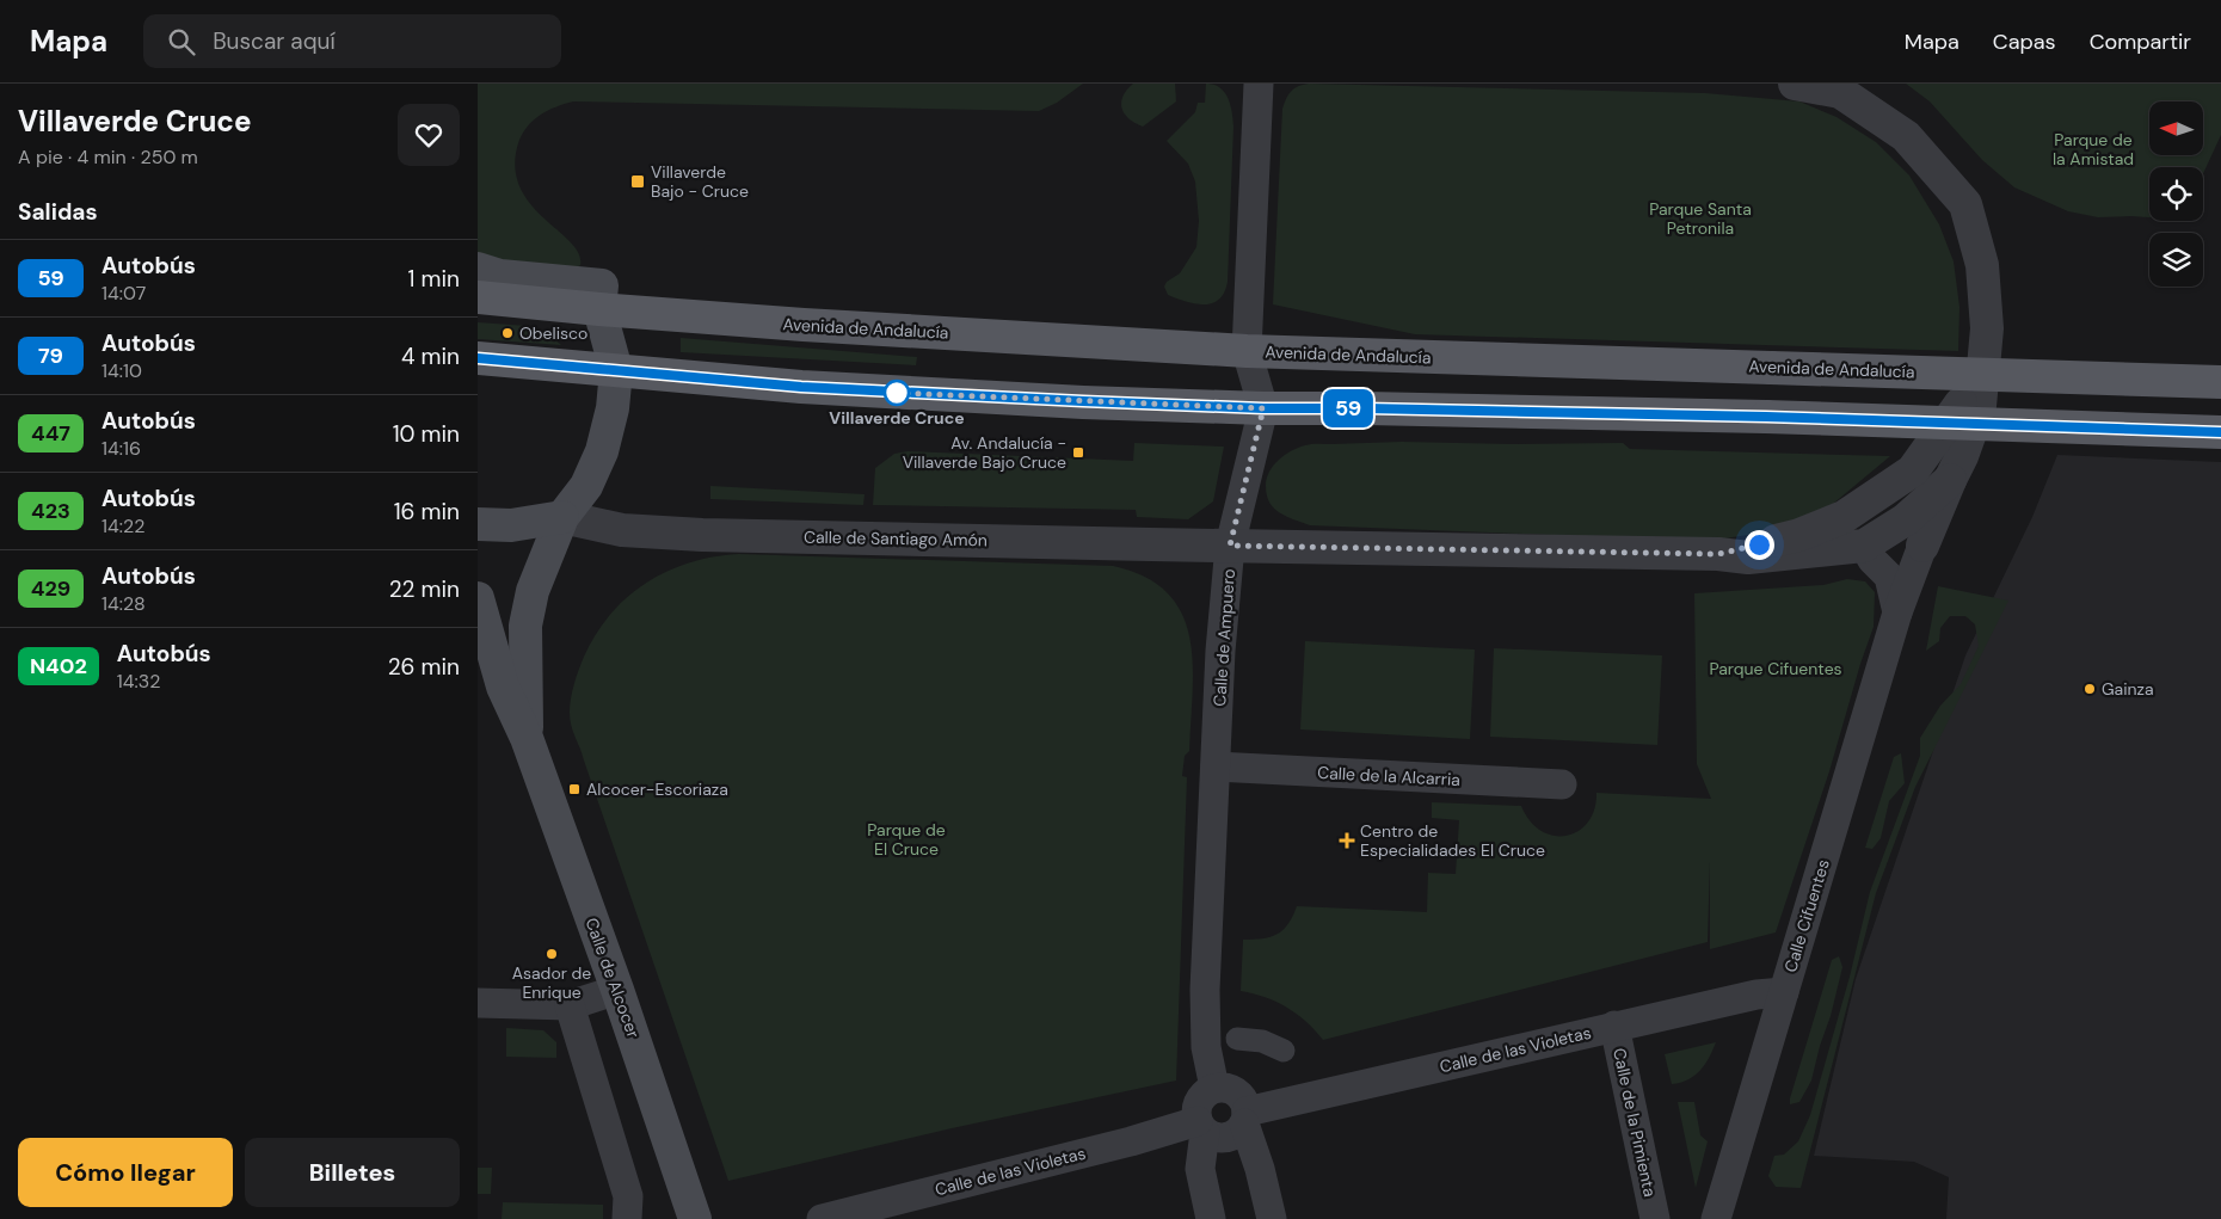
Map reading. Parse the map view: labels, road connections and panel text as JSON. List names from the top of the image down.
{
  "streets": {
    "main road": ["Avenida de Andalucía", "Calle de Alcocer"],
    "street": [
      "Calle de Santiago Amón",
      "Calle de Ampuero",
      "Calle de la Alcarria",
      "Calle Cifuentes",
      "Calle de las Violetas",
      "Calle de la Pimienta"
    ]
  },
  "crossings": [
    ["Avenida de Andalucía", "Calle de Ampuero"],
    ["Avenida de Andalucía", "Calle de Alcocer"],
    ["Calle de Santiago Amón", "Calle de Ampuero"],
    ["Calle de Santiago Amón", "Calle de Alcocer"],
    ["Calle de Ampuero", "Calle de la Alcarria"],
    ["Calle de Ampuero", "Calle de las Violetas"],
    ["Calle Cifuentes", "Calle de las Violetas"],
    ["Calle de las Violetas", "Calle de la Pimienta"]
  ],
  "parks": [
    "Parque de la Amistad",
    "Parque Santa Petronila",
    "Parque Cifuentes",
    "Parque de El Cruce"
  ],
  "places": {
    "transit": ["Villaverde Bajo - Cruce", "Av. Andalucía - Villaverde Bajo Cruce", "Alcocer-Escoriaza"],
    "other": [
      "Obelisco",
      "Villaverde Cruce",
      "Gainza",
      "Asador de Enrique"
    ],
    "health": ["Centro de Especialidades El Cruce"]
  },
  "lines": ["bus line 59"],
  "north": "left",
  "page": {
    "header": "Mapa",
    "search": "Buscar aquí",
    "nav": ["Mapa", "Capas", "Compartir"],
    "heading": [
      ["Villaverde Cruce", "A pie · 4 min · 250 m"],
      "Salidas"
    ],
    "on_map": "59",
    "list": [
      {
        "mark": "59",
        "name": "Autobús",
        "note": "14:07",
        "value": "1 min"
      },
      {
        "mark": "79",
        "name": "Autobús",
        "note": "14:10",
        "value": "4 min"
      },
      {
        "mark": "447",
        "name": "Autobús",
        "note": "14:16",
        "value": "10 min"
      },
      {
        "mark": "423",
        "name": "Autobús",
        "note": "14:22",
        "value": "16 min"
      },
      {
        "mark": "429",
        "name": "Autobús",
        "note": "14:28",
        "value": "22 min"
      },
      {
        "mark": "N402",
        "name": "Autobús",
        "note": "14:32",
        "value": "26 min"
      }
    ],
    "buttons": ["Cómo llegar", "Billetes"]
  }
}
